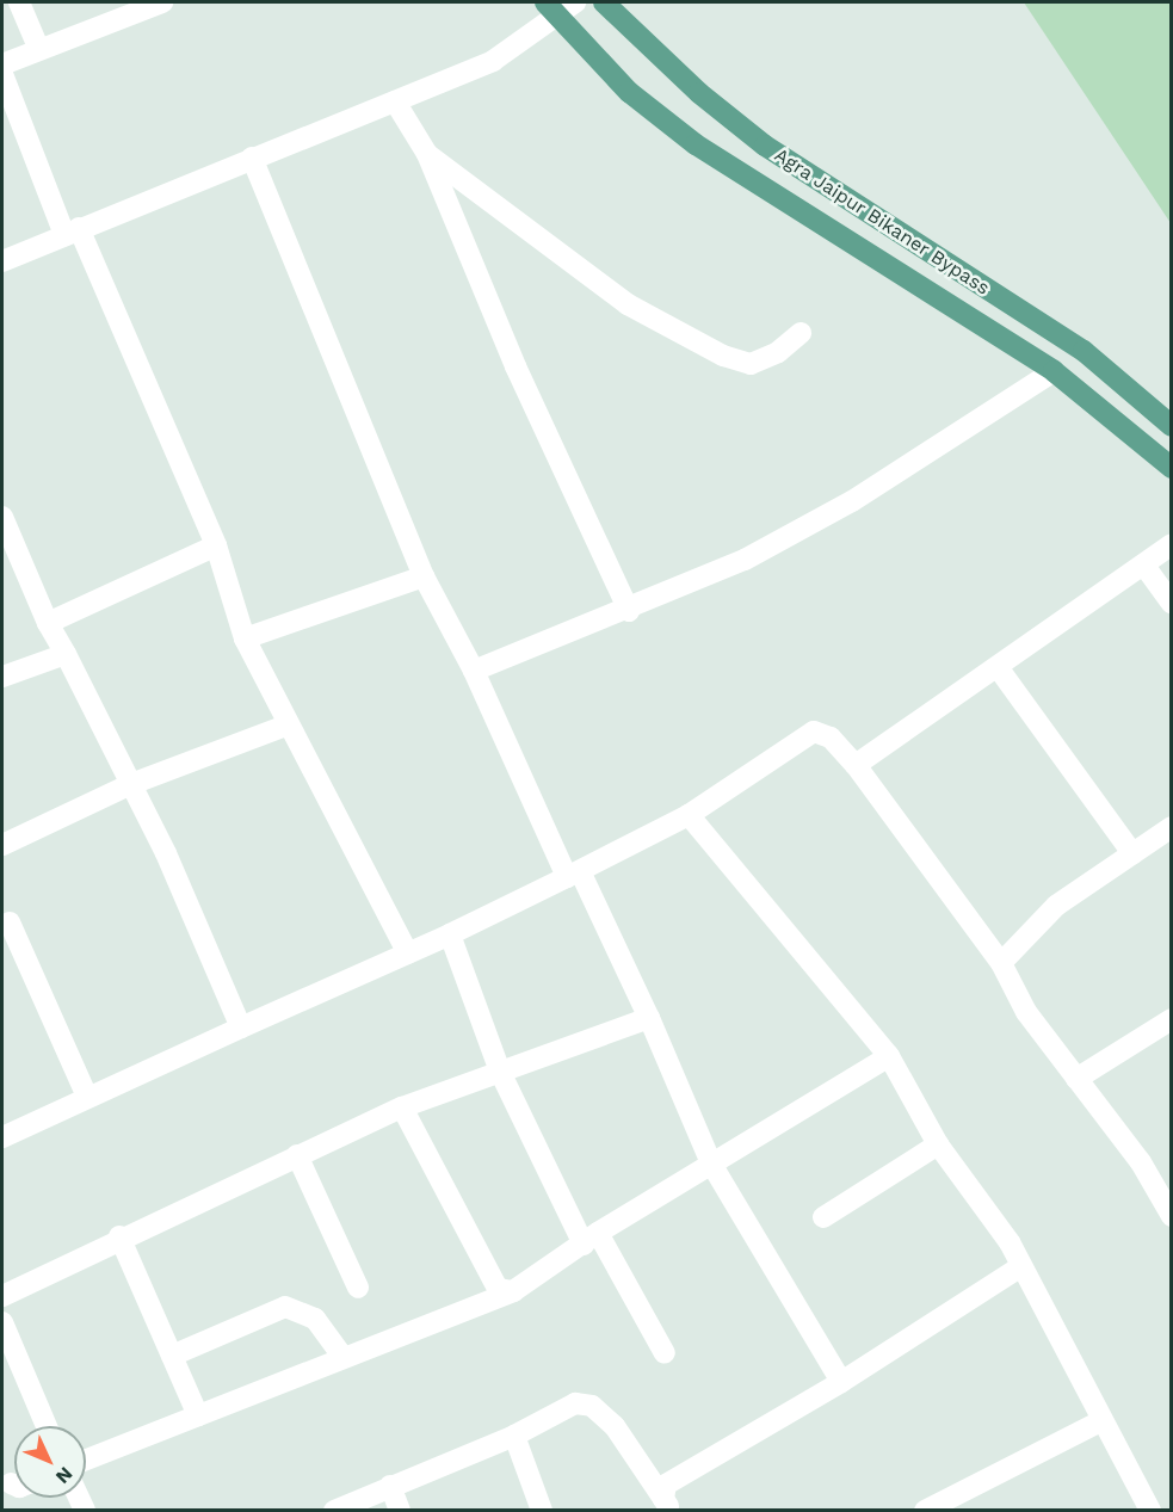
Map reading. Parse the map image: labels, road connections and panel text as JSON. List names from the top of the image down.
{
  "streets": {
    "main road": ["Agra Jaipur Bikaner Bypass"]
  },
  "north": "bottom right"
}
